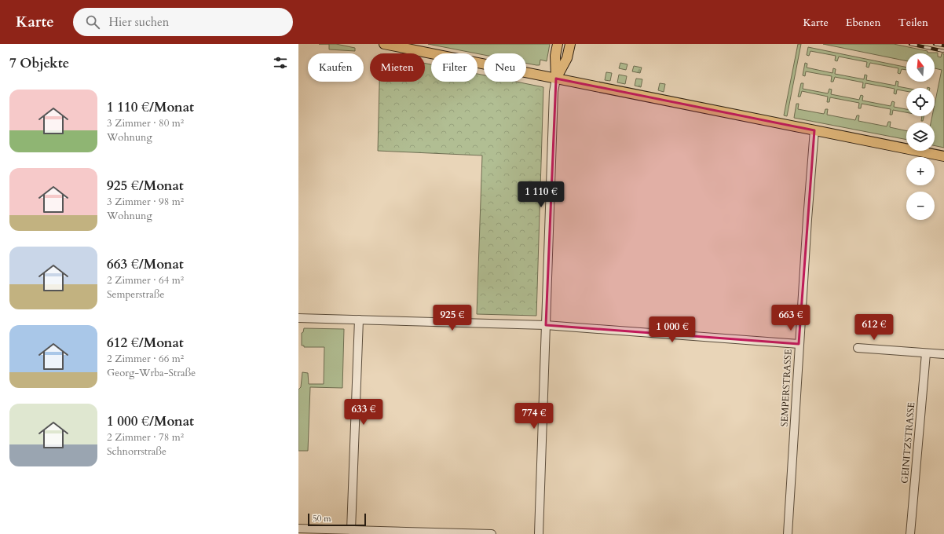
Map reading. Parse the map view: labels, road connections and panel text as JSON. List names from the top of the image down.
{
  "streets": {
    "street": ["SEMPERSTRASSE", "GEINITZSTRASSE"]
  },
  "scale_bar": "50 m",
  "north": "top",
  "page": {
    "header": "Karte",
    "search": "Hier suchen",
    "nav": ["Karte", "Ebenen", "Teilen"],
    "heading": "7 Objekte",
    "map_buttons": ["+", "−"],
    "chip": [
      "Kaufen",
      "Mieten",
      "Filter",
      "Neu"
    ],
    "list": [
      {
        "name": "1 110 €/Monat",
        "note": "3 Zimmer · 80 m² · Wohnung"
      },
      {
        "name": "925 €/Monat",
        "note": "3 Zimmer · 98 m² · Wohnung"
      },
      {
        "name": "663 €/Monat",
        "note": "2 Zimmer · 64 m² · Semperstraße"
      },
      {
        "name": "612 €/Monat",
        "note": "2 Zimmer · 66 m² · Georg-Wrba-Straße"
      },
      {
        "name": "1 000 €/Monat",
        "note": "2 Zimmer · 78 m² · Schnorrstraße"
      }
    ],
    "price": [
      "1 110 €",
      "925 €",
      "663 €",
      "612 €",
      "1 000 €",
      "633 €",
      "774 €"
    ],
    "scale": "50 m"
  }
}
